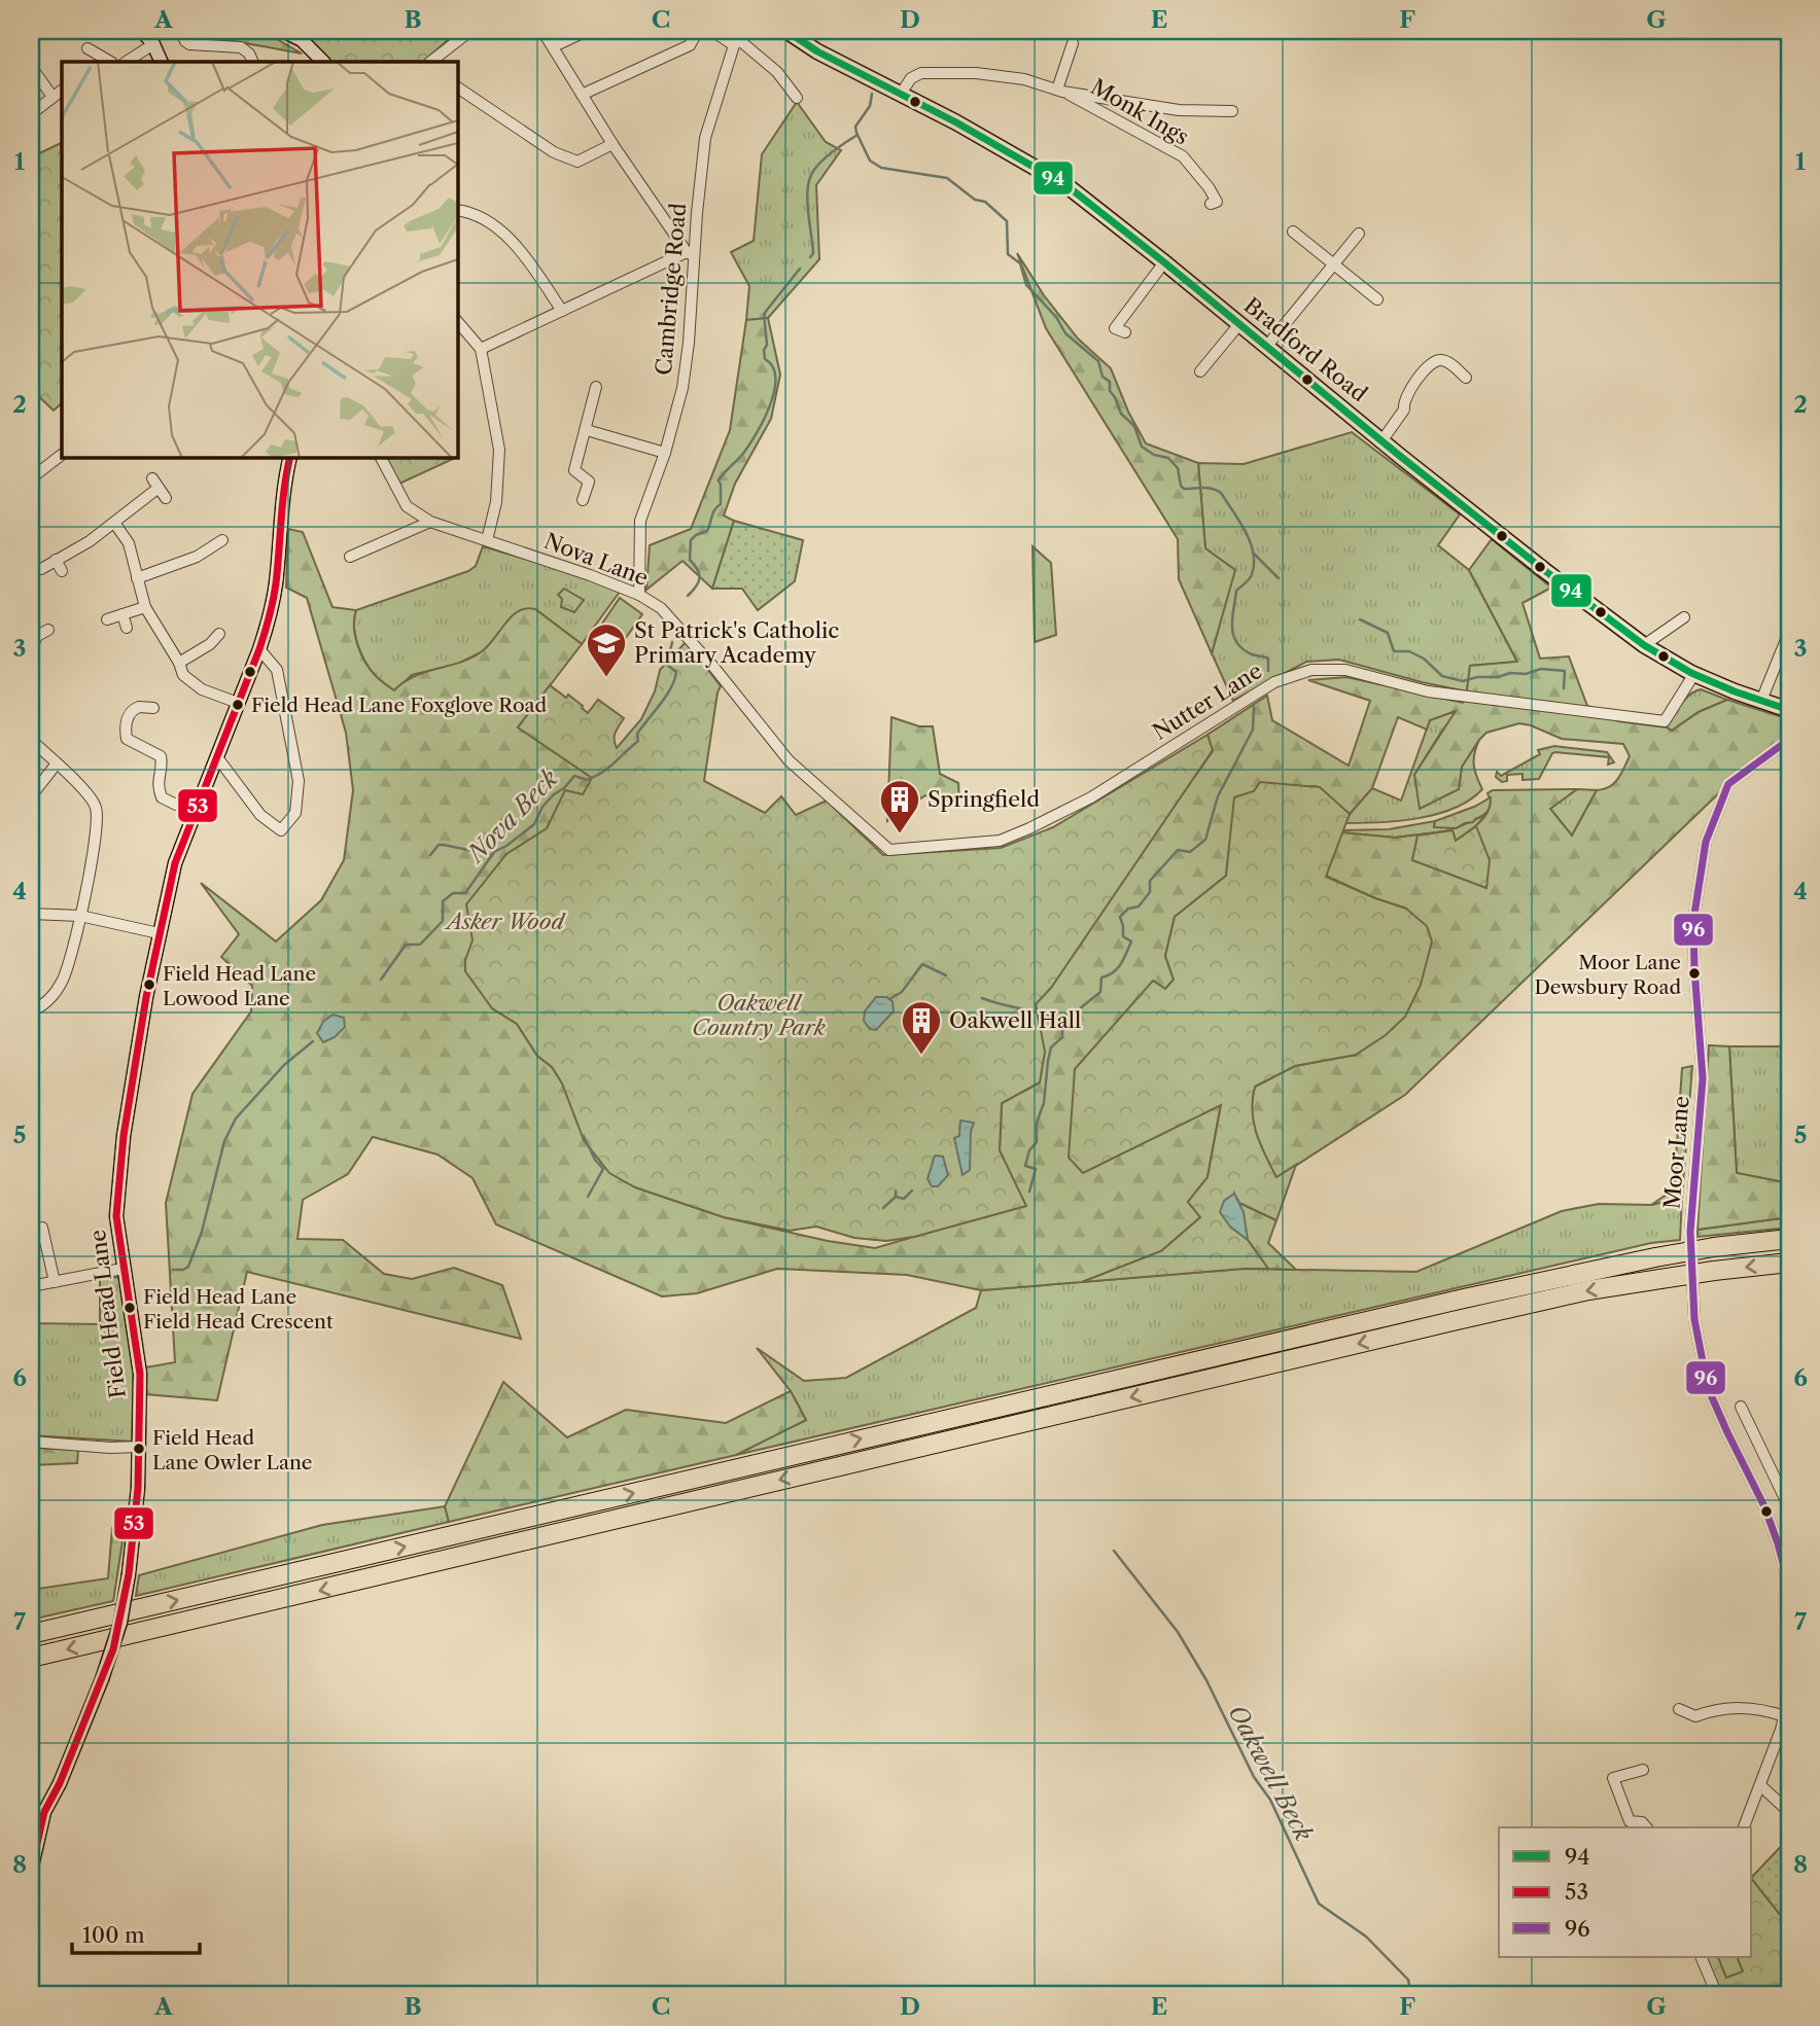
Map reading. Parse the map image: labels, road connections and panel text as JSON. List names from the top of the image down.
{
  "streets": {
    "main road": ["Bradford Road", "Field Head Lane"],
    "street": [
      "Monk Ings",
      "Cambridge Road",
      "Nova Lane",
      "Nutter Lane",
      "Moor Lane"
    ]
  },
  "crossings": [
    ["Monk Ings", "Bradford Road"],
    ["Cambridge Road", "Nova Lane"],
    ["Bradford Road", "Nutter Lane"],
    ["Nova Lane", "Nutter Lane"]
  ],
  "water": ["Nova Beck", "Oakwell Beck"],
  "parks": ["Asker Wood", "Oakwell Country Park"],
  "places": {
    "school or university": ["St Patrick's Catholic Primary Academy"],
    "other": [
      "Field Head Lane Foxglove Road",
      "Moor Lane Dewsbury Road",
      "Field Head Lane Lowood Lane",
      "Field Head Lane Field Head Crescent",
      "Field Head Lane Owler Lane"
    ],
    "building": ["Springfield", "Oakwell Hall"]
  },
  "lines": ["transit line 94", "transit line 53", "transit line 96"],
  "legend": ["94", "53", "96"],
  "scale_bar": "100 m",
  "grid": {
    "columns": [
      "A",
      "B",
      "C",
      "D",
      "E",
      "F",
      "G"
    ],
    "rows": [
      "1",
      "2",
      "3",
      "4",
      "5",
      "6",
      "7",
      "8"
    ]
  }
}
